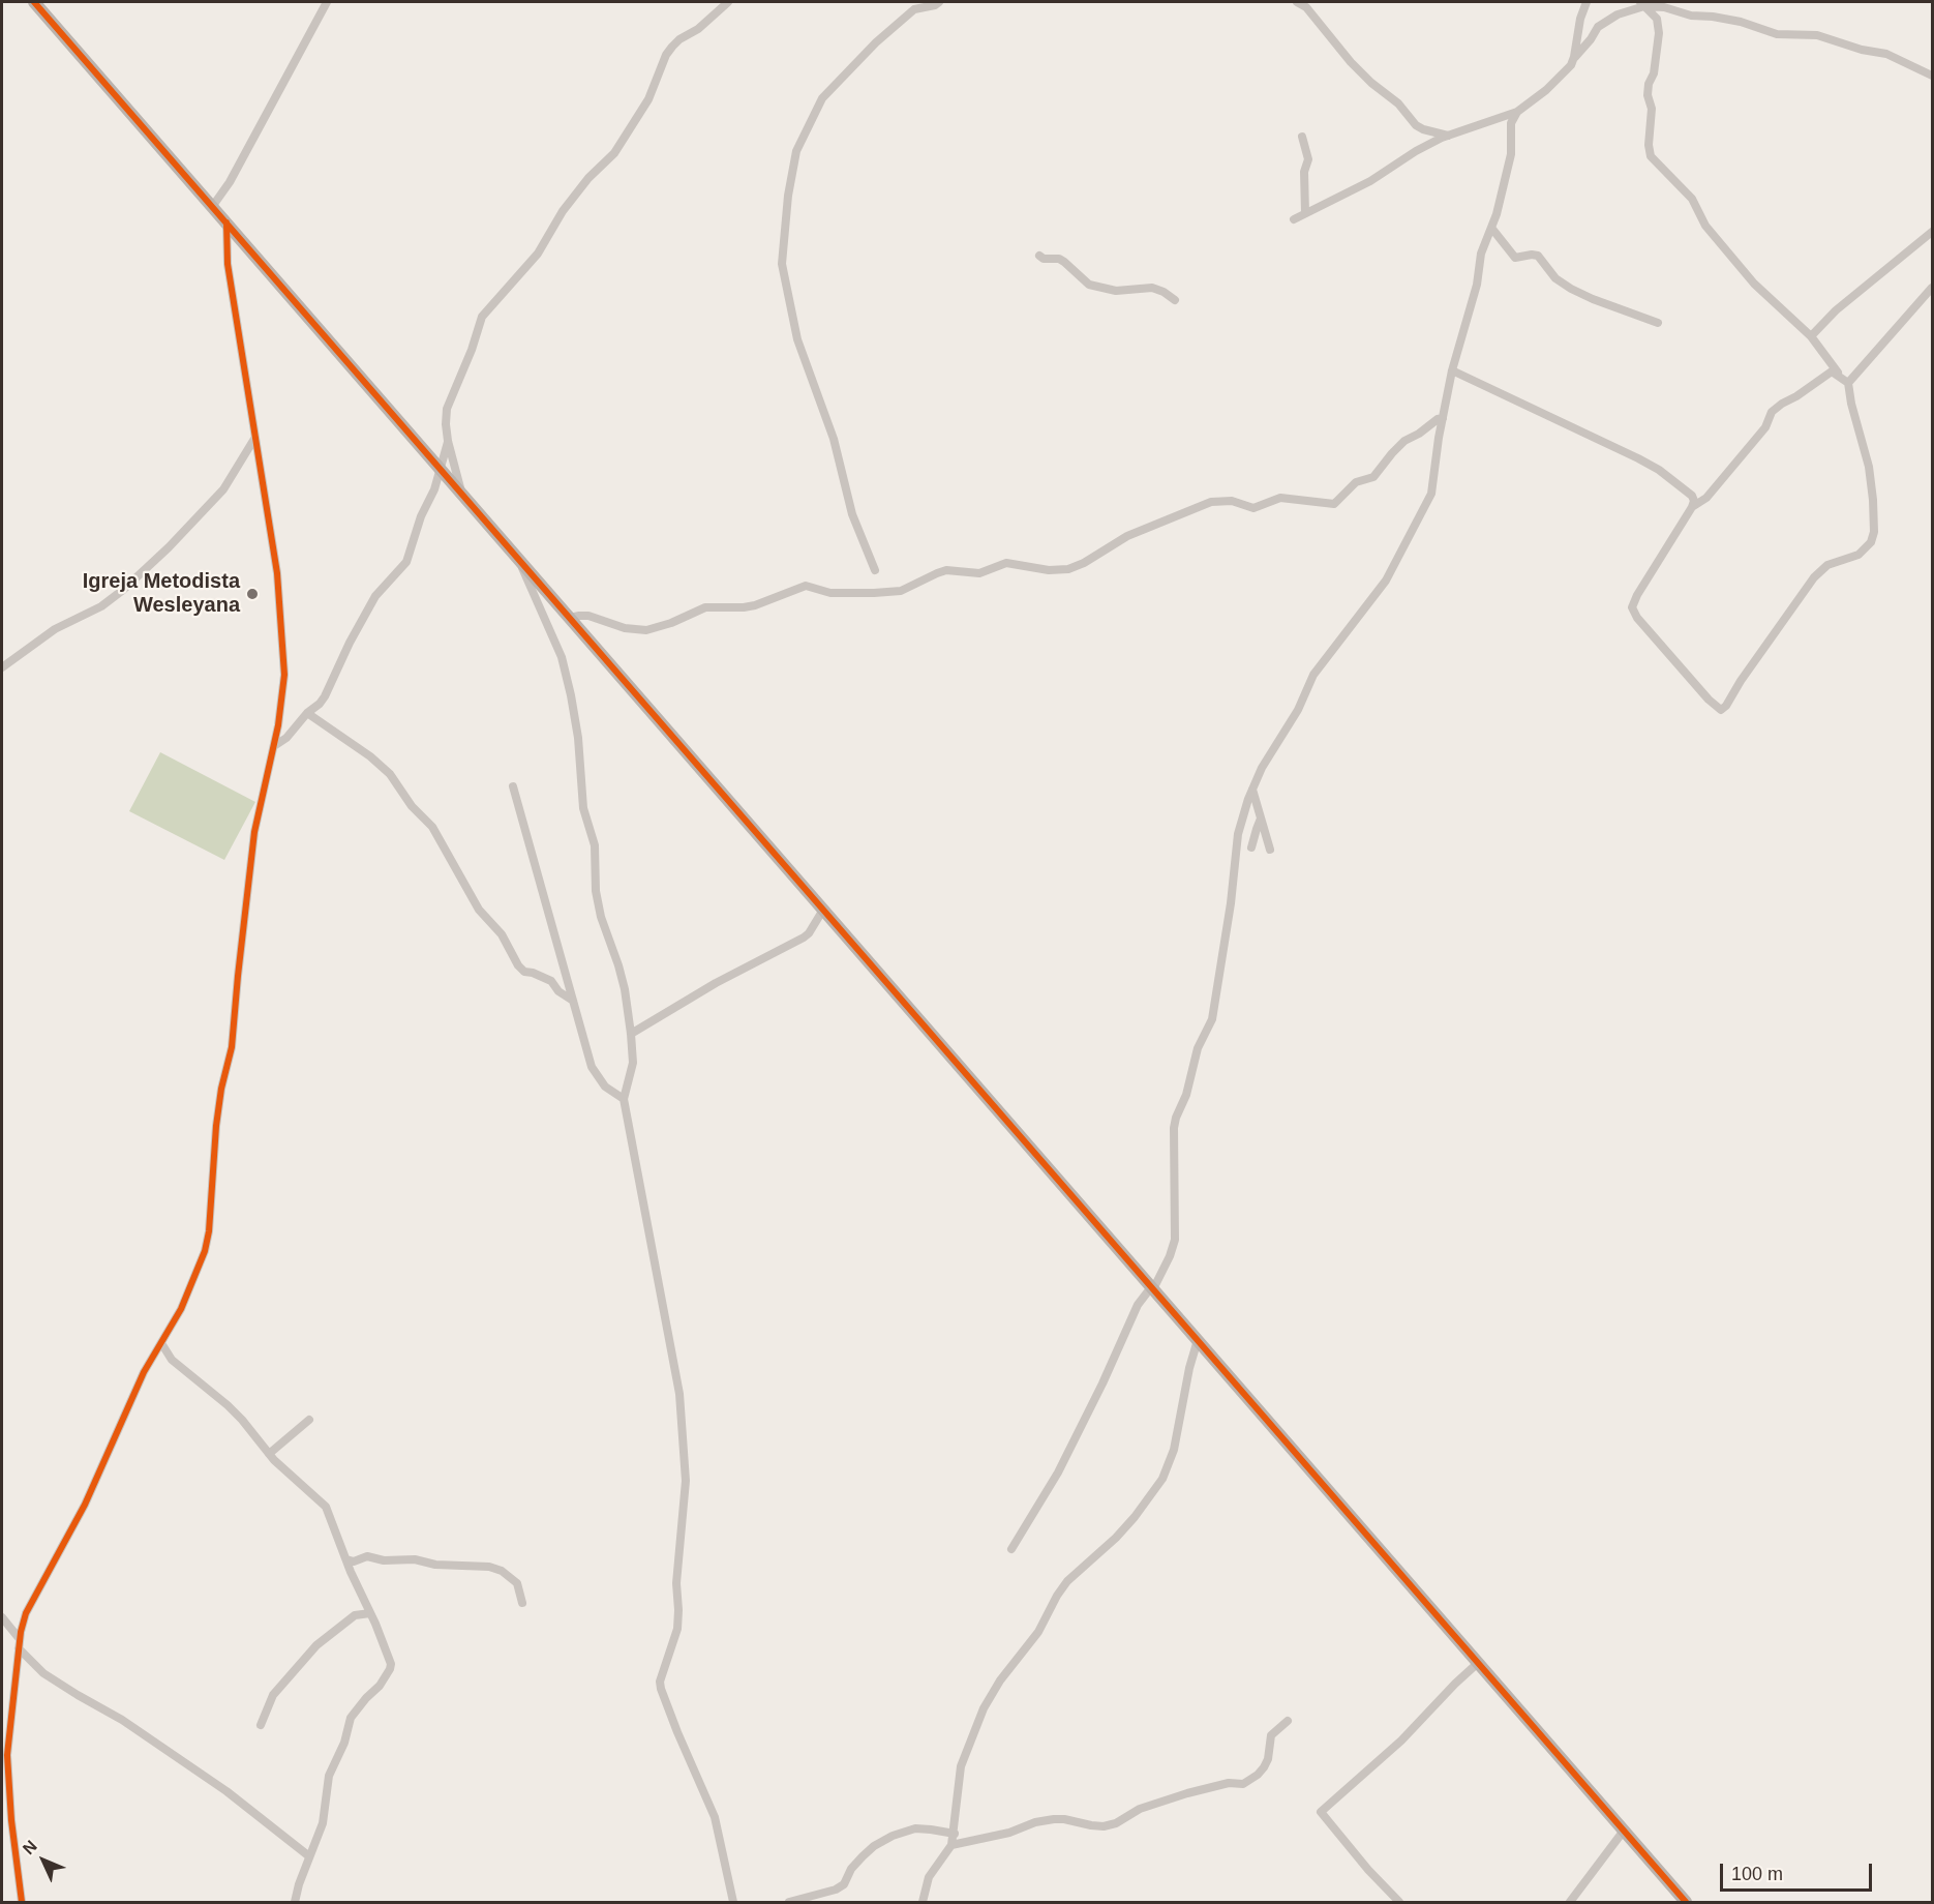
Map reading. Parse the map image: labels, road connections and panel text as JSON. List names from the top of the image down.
{
  "places": ["Igreja Metodista Wesleyana"],
  "scale_bar": "100 m",
  "north": "top left"
}
